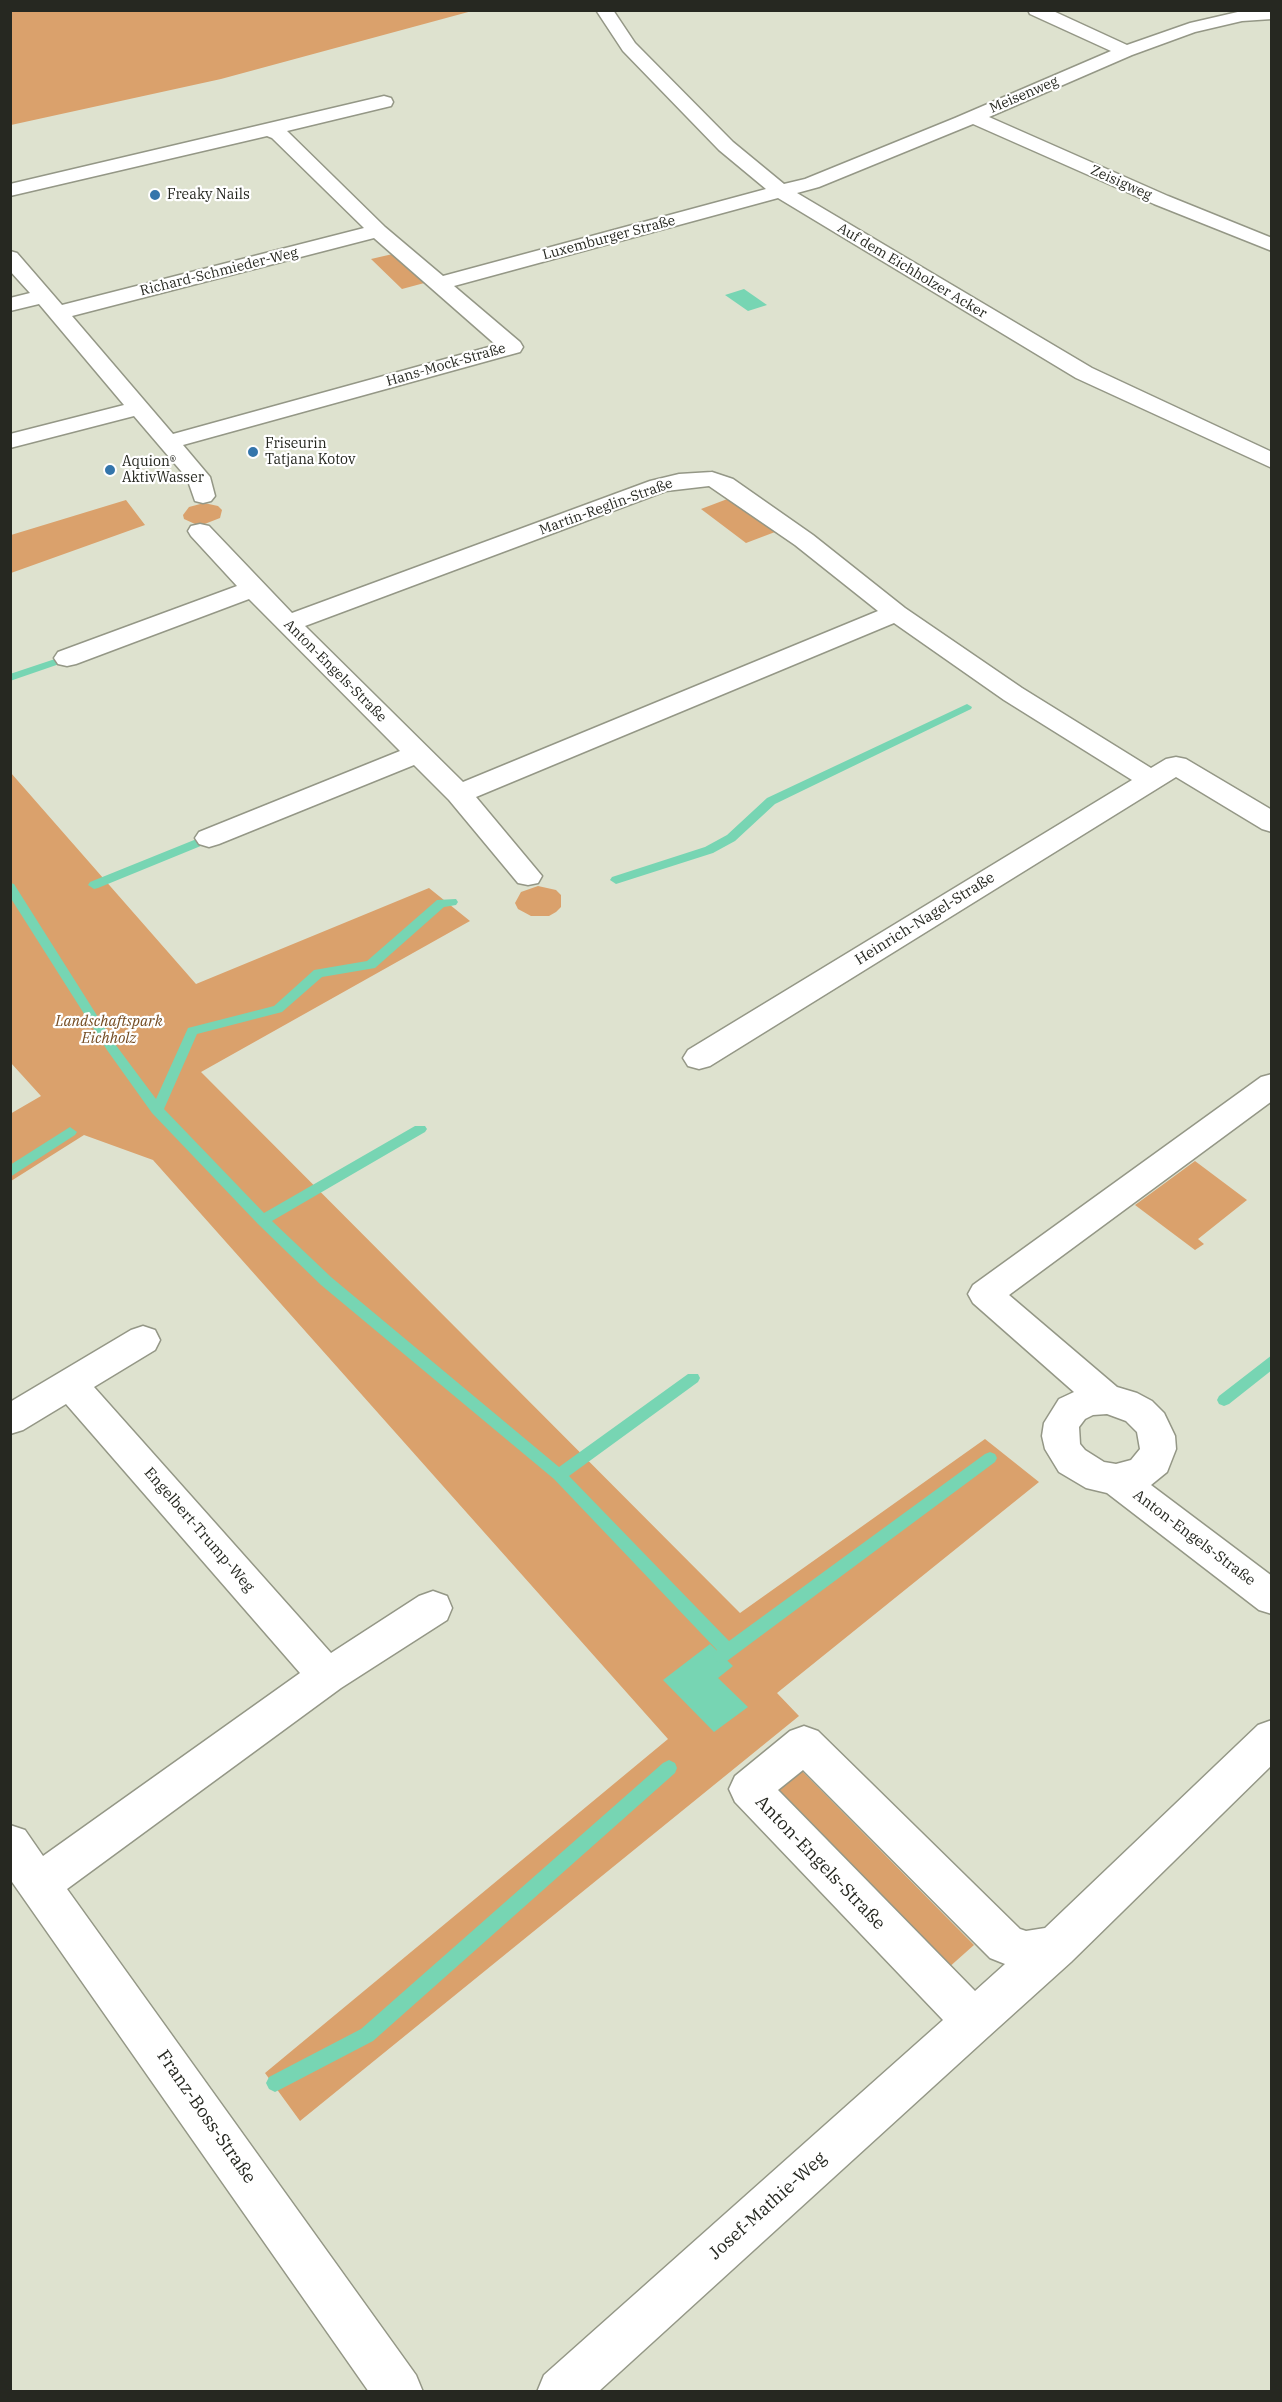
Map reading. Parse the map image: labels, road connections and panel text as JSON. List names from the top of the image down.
{
  "streets": {
    "street": [
      "Meisenweg",
      "Zeisigweg",
      "Luxemburger Straße",
      "Auf dem Eichholzer Acker",
      "Richard-Schmieder-Weg",
      "Hans-Mock-Straße",
      "Martin-Reglin-Straße",
      "Anton-Engels-Straße",
      "Heinrich-Nagel-Straße",
      "Engelbert-Trump-Weg",
      "Franz-Boss-Straße",
      "Josef-Mathie-Weg"
    ]
  },
  "crossings": [
    ["Meisenweg", "Zeisigweg"],
    ["Meisenweg", "Luxemburger Straße"],
    ["Meisenweg", "Auf dem Eichholzer Acker"],
    ["Luxemburger Straße", "Auf dem Eichholzer Acker"],
    ["Luxemburger Straße", "Hans-Mock-Straße"],
    ["Richard-Schmieder-Weg", "Hans-Mock-Straße"],
    ["Martin-Reglin-Straße", "Anton-Engels-Straße"],
    ["Martin-Reglin-Straße", "Heinrich-Nagel-Straße"],
    ["Anton-Engels-Straße", "Josef-Mathie-Weg"]
  ],
  "parks": ["Landschaftspark Eichholz"],
  "places": ["Freaky Nails", "Friseurin Tatjana Kotov", "Aquion® AktivWasser"]
}
